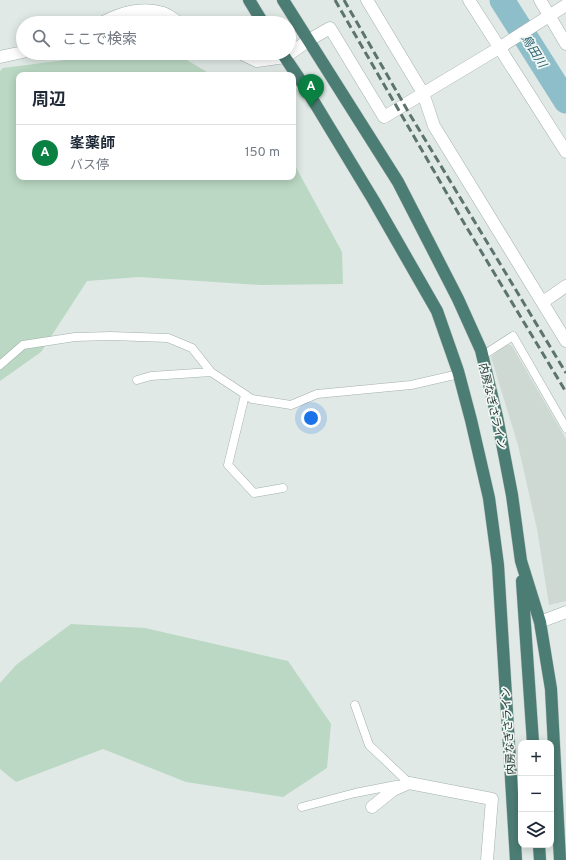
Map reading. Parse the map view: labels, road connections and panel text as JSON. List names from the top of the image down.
{
  "streets": {
    "highway": ["内房なぎさライン"]
  },
  "water": ["鳥田川"],
  "page": {
    "search": "ここで検索",
    "heading": "周辺",
    "pins": "A",
    "list": [
      {
        "mark": "A",
        "name": "峯薬師",
        "note": "バス停",
        "value": "150 m"
      }
    ],
    "map_buttons": ["+", "−"]
  }
}
